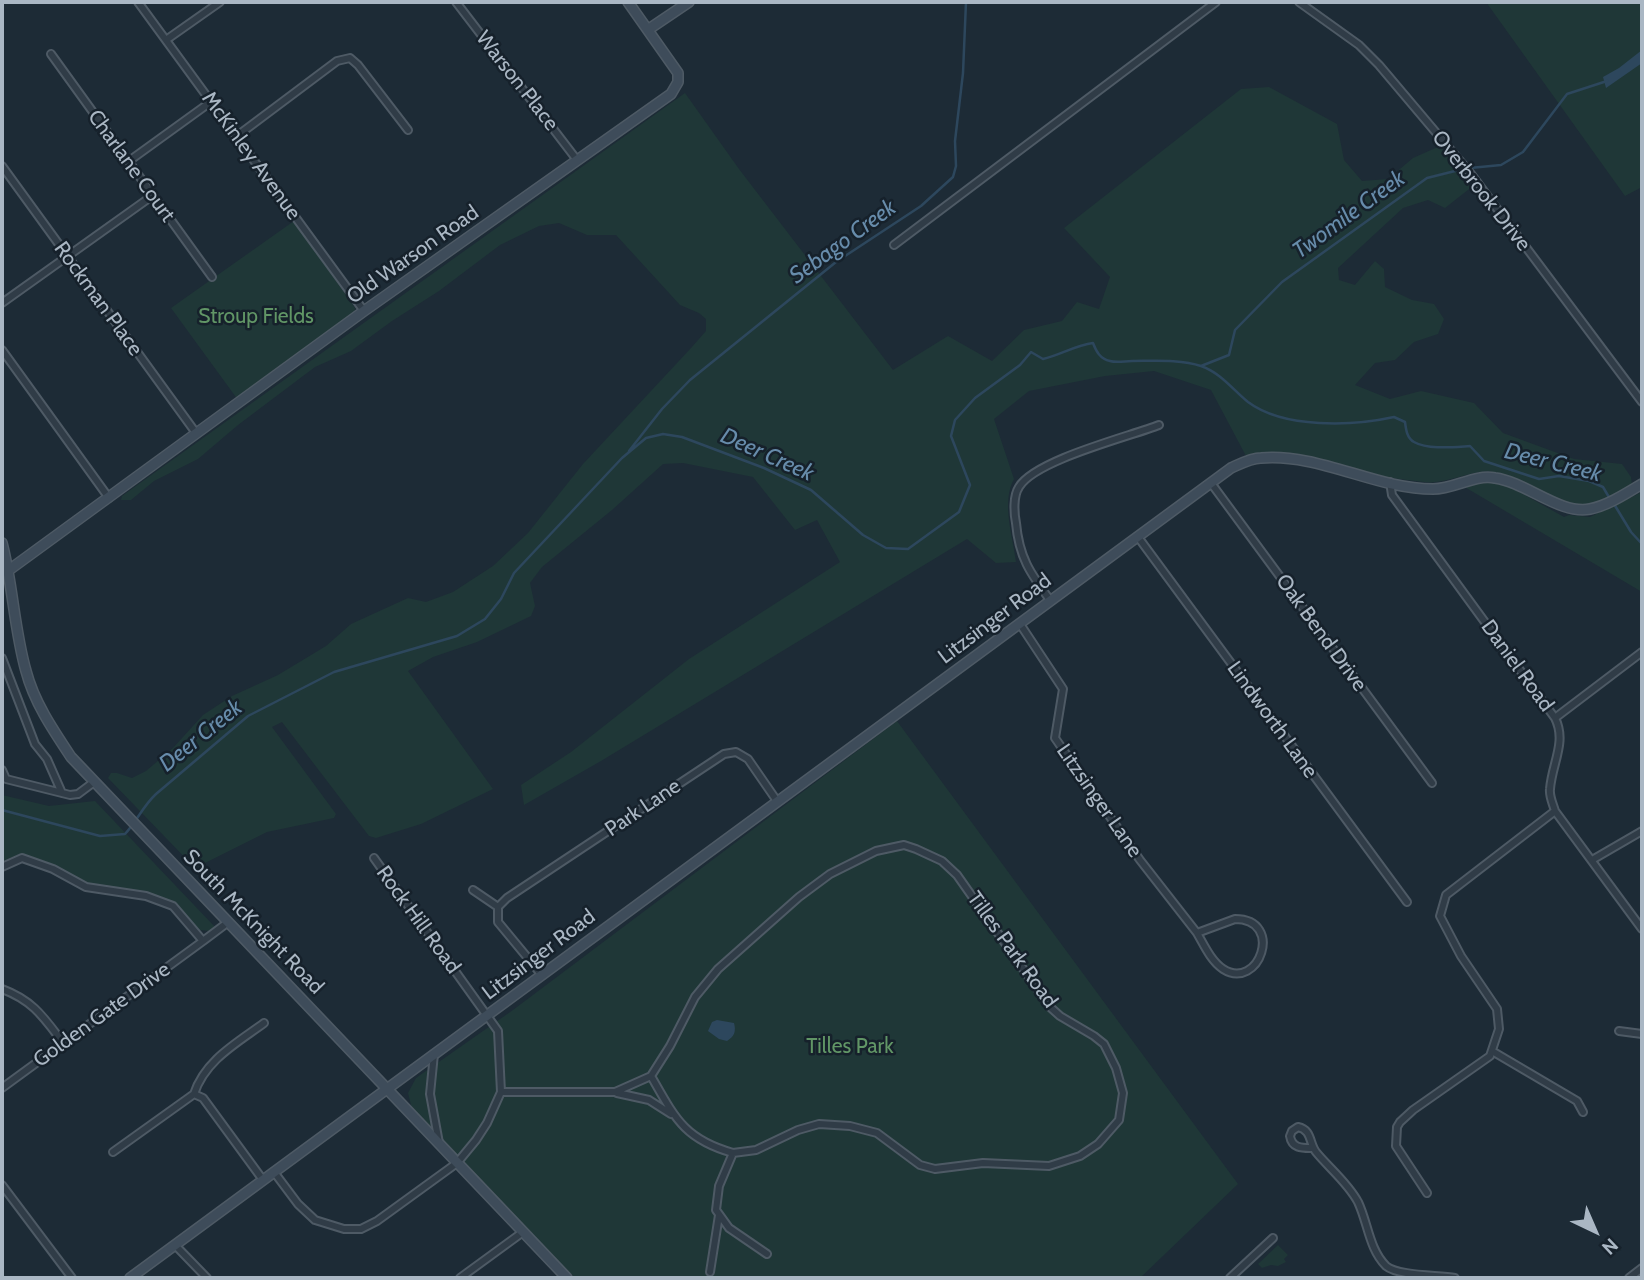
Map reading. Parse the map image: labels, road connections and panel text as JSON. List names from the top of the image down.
{
  "streets": {
    "street": [
      "Warson Place",
      "McKinley Avenue",
      "Charlane Court",
      "Overbrook Drive",
      "Old Warson Road",
      "Rockman Place",
      "Litzsinger Road",
      "Oak Bend Drive",
      "Daniel Road",
      "Lindworth Lane",
      "Litzsinger Lane",
      "Park Lane",
      "Rock Hill Road",
      "South McKnight Road",
      "Tilles Park Road",
      "Golden Gate Drive"
    ]
  },
  "crossings": [
    ["Warson Place", "Old Warson Road"],
    ["McKinley Avenue", "Old Warson Road"],
    ["Old Warson Road", "Rockman Place"],
    ["Old Warson Road", "South McKnight Road"],
    ["Litzsinger Road", "Oak Bend Drive"],
    ["Litzsinger Road", "Daniel Road"],
    ["Litzsinger Road", "Lindworth Lane"],
    ["Litzsinger Road", "Litzsinger Lane"],
    ["Litzsinger Road", "Park Lane"],
    ["Litzsinger Road", "Rock Hill Road"],
    ["Litzsinger Road", "South McKnight Road"],
    ["South McKnight Road", "Golden Gate Drive"]
  ],
  "water": ["Twomile Creek", "Sebago Creek", "Deer Creek"],
  "parks": ["Stroup Fields", "Tilles Park"],
  "north": "bottom right"
}
